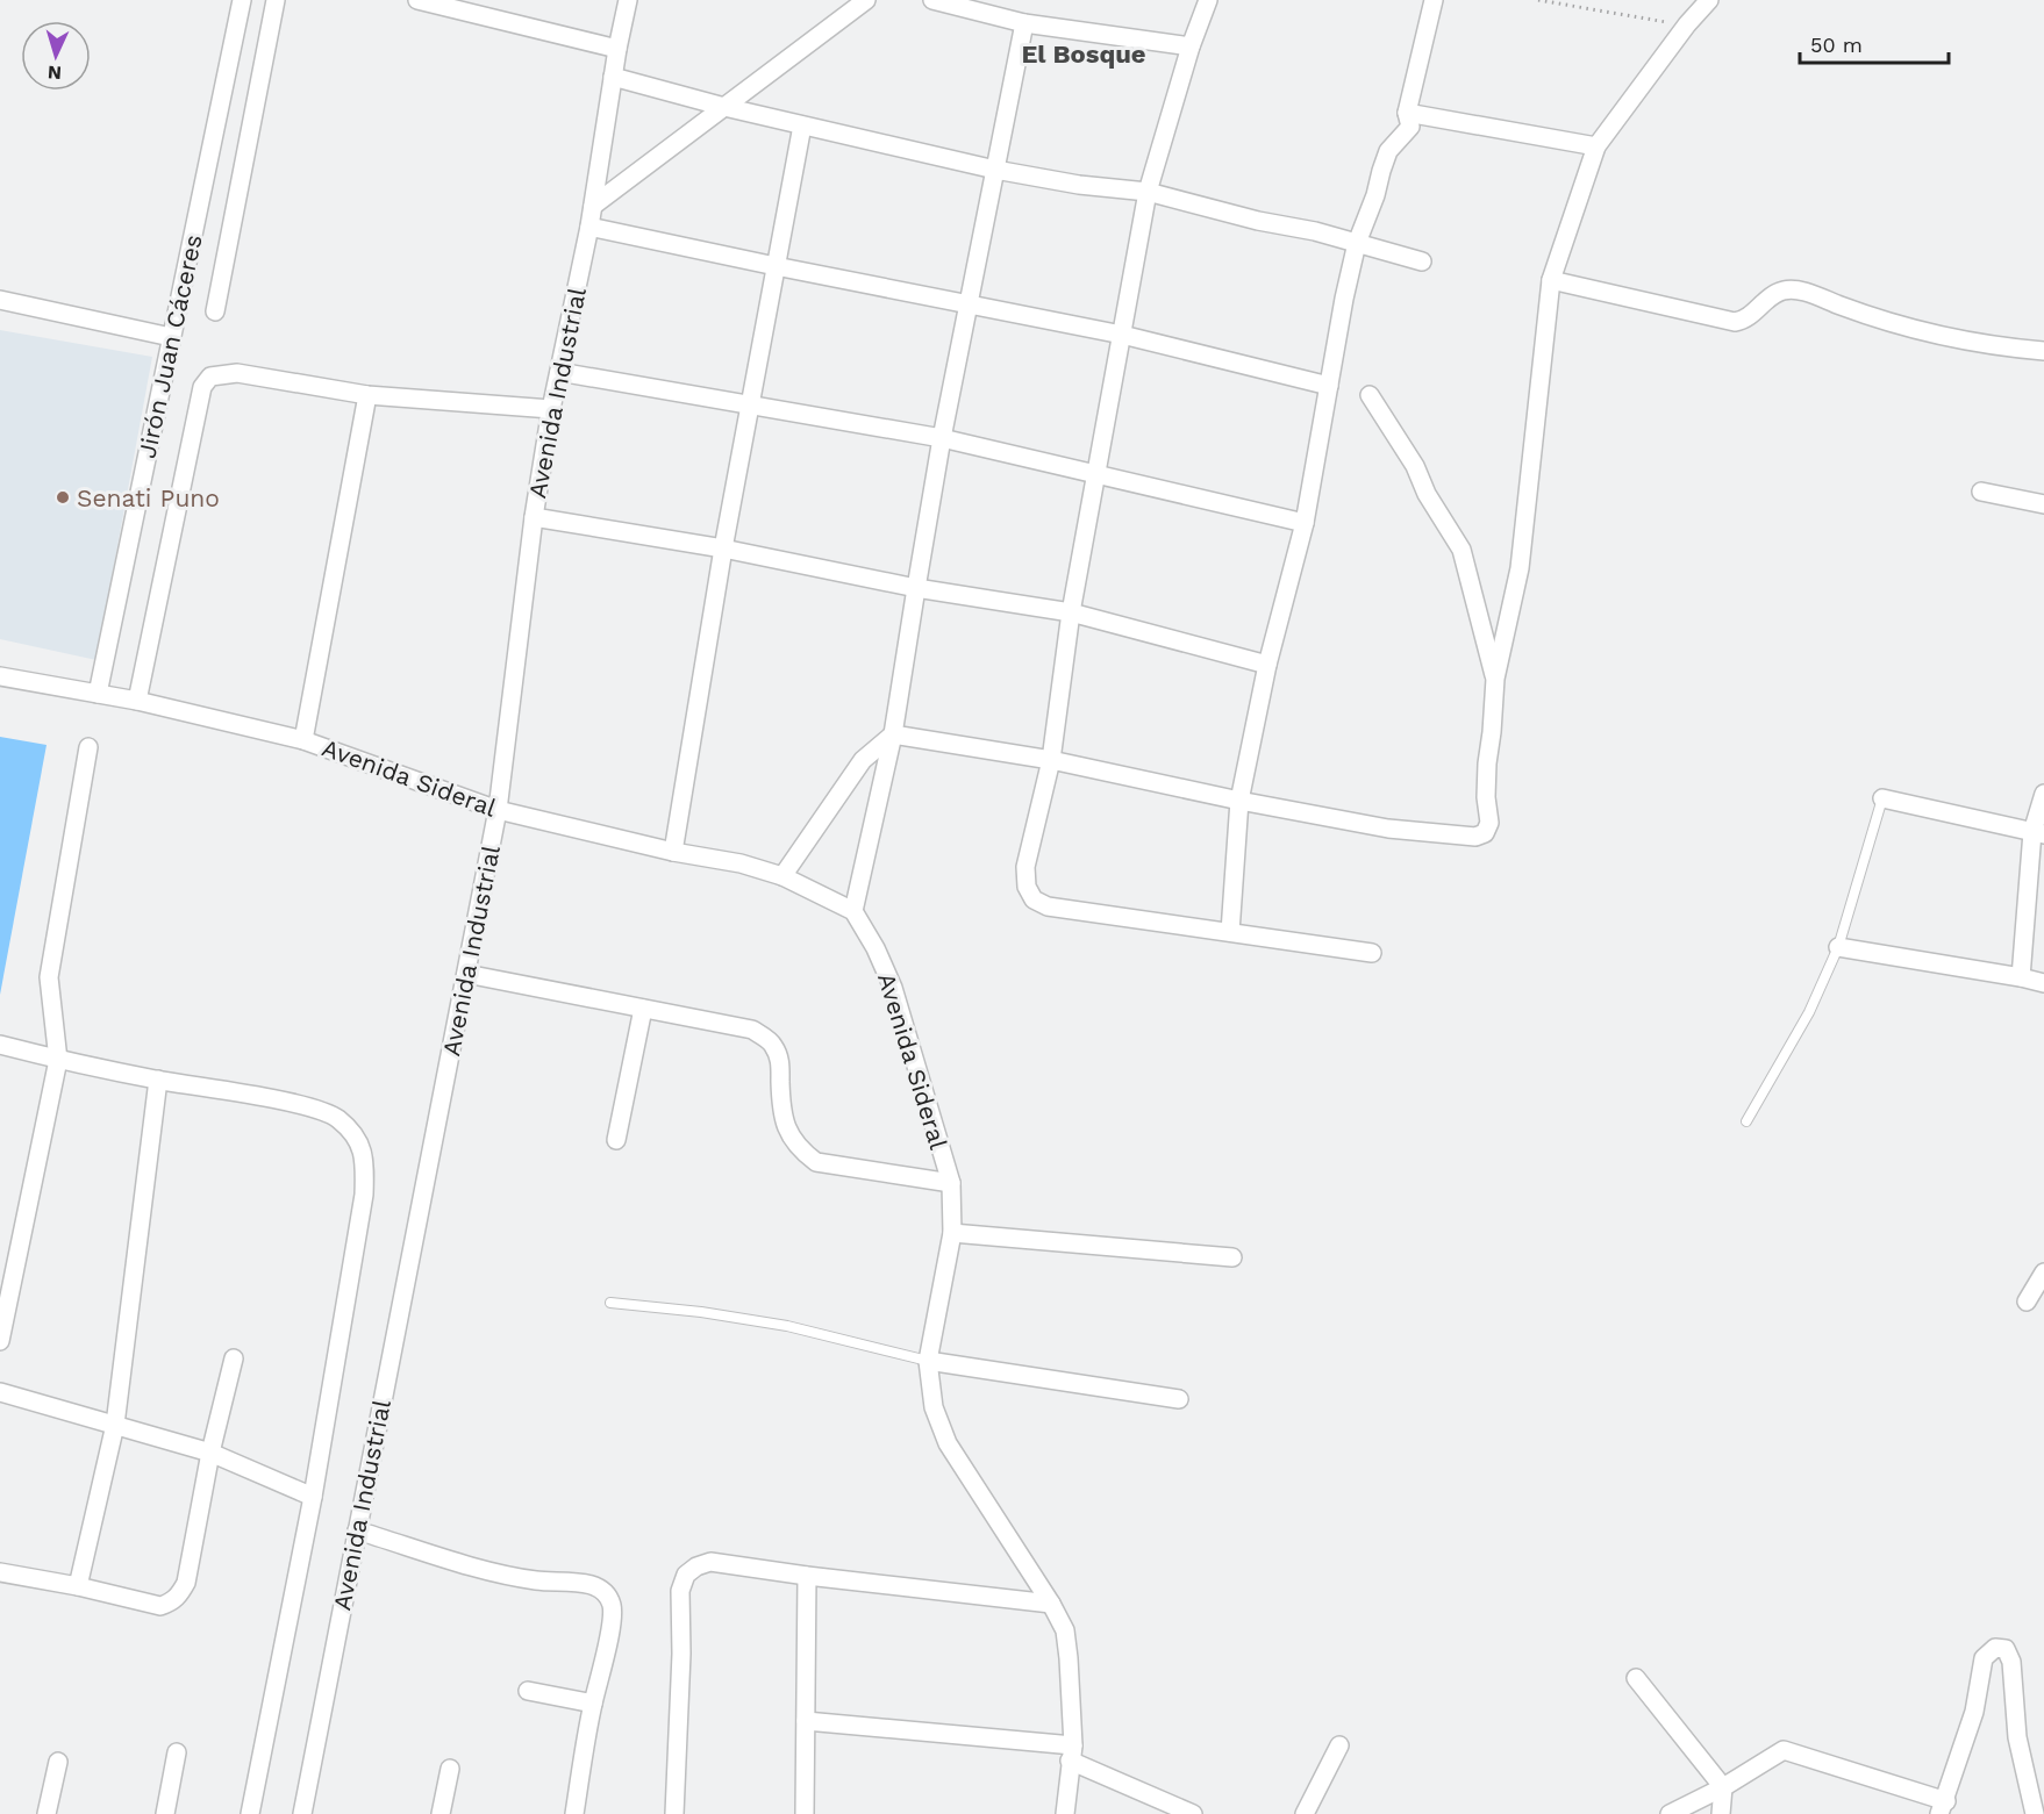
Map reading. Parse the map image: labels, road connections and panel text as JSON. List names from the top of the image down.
{
  "streets": {
    "street": ["Jirón Juan Cáceres", "Avenida Industrial", "Avenida Sideral"]
  },
  "crossings": [
    ["Jirón Juan Cáceres", "Avenida Sideral"],
    ["Avenida Industrial", "Avenida Sideral"]
  ],
  "districts": ["El Bosque"],
  "places": ["Senati Puno"],
  "scale_bar": "50 m",
  "north": "bottom"
}
